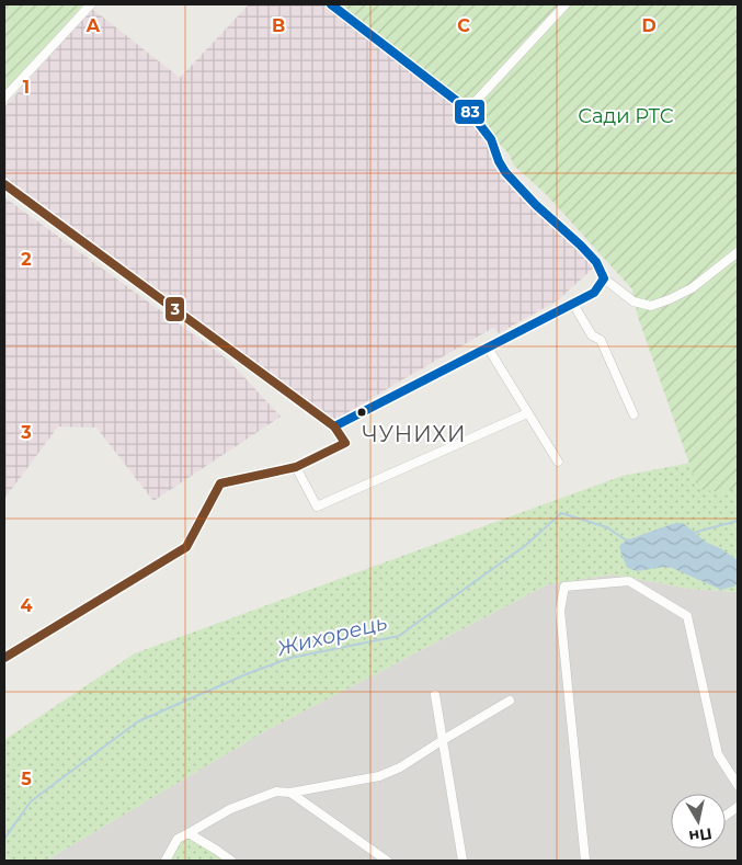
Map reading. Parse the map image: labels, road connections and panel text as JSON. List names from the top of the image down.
{
  "districts": ["ЧУНИХИ"],
  "water": ["Жихорець"],
  "parks": ["Сади РТС"],
  "lines": ["transit line 83", "transit line 3"],
  "north": "bottom",
  "grid": {
    "columns": [
      "A",
      "B",
      "C",
      "D"
    ],
    "rows": [
      "1",
      "2",
      "3",
      "4",
      "5"
    ]
  }
}
